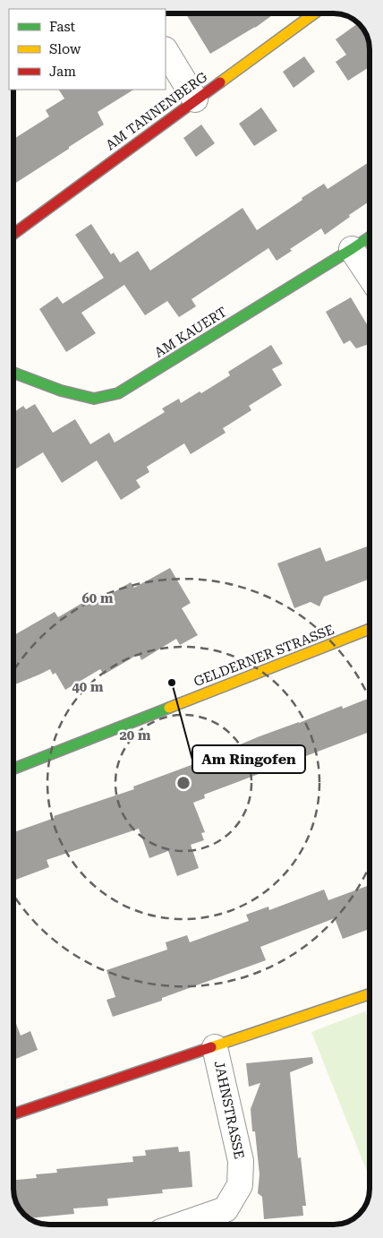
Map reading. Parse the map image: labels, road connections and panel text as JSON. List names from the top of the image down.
{
  "streets": {
    "street": [
      "AM TANNENBERG",
      "AM KAUERT",
      "GELDERNER STRASSE",
      "JAHNSTRASSE"
    ]
  },
  "places": ["Am Ringofen"],
  "legend": ["Fast", "Slow", "Jam"],
  "rings": ["60 m", "40 m", "20 m"]
}
